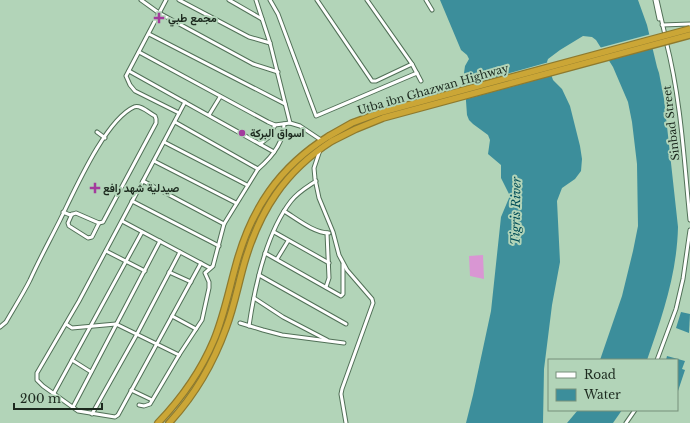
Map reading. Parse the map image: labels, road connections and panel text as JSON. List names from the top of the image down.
{
  "streets": {
    "highway": ["Utba ibn Ghazwan Highway"],
    "street": ["Sinbad Street"]
  },
  "water": ["Tigris River"],
  "places": {
    "health": ["مجمع طبي", "صيدلية شهد رافع"],
    "other": ["اسواق البركة"]
  },
  "legend": ["Road", "Water"],
  "scale_bar": "200 m"
}
